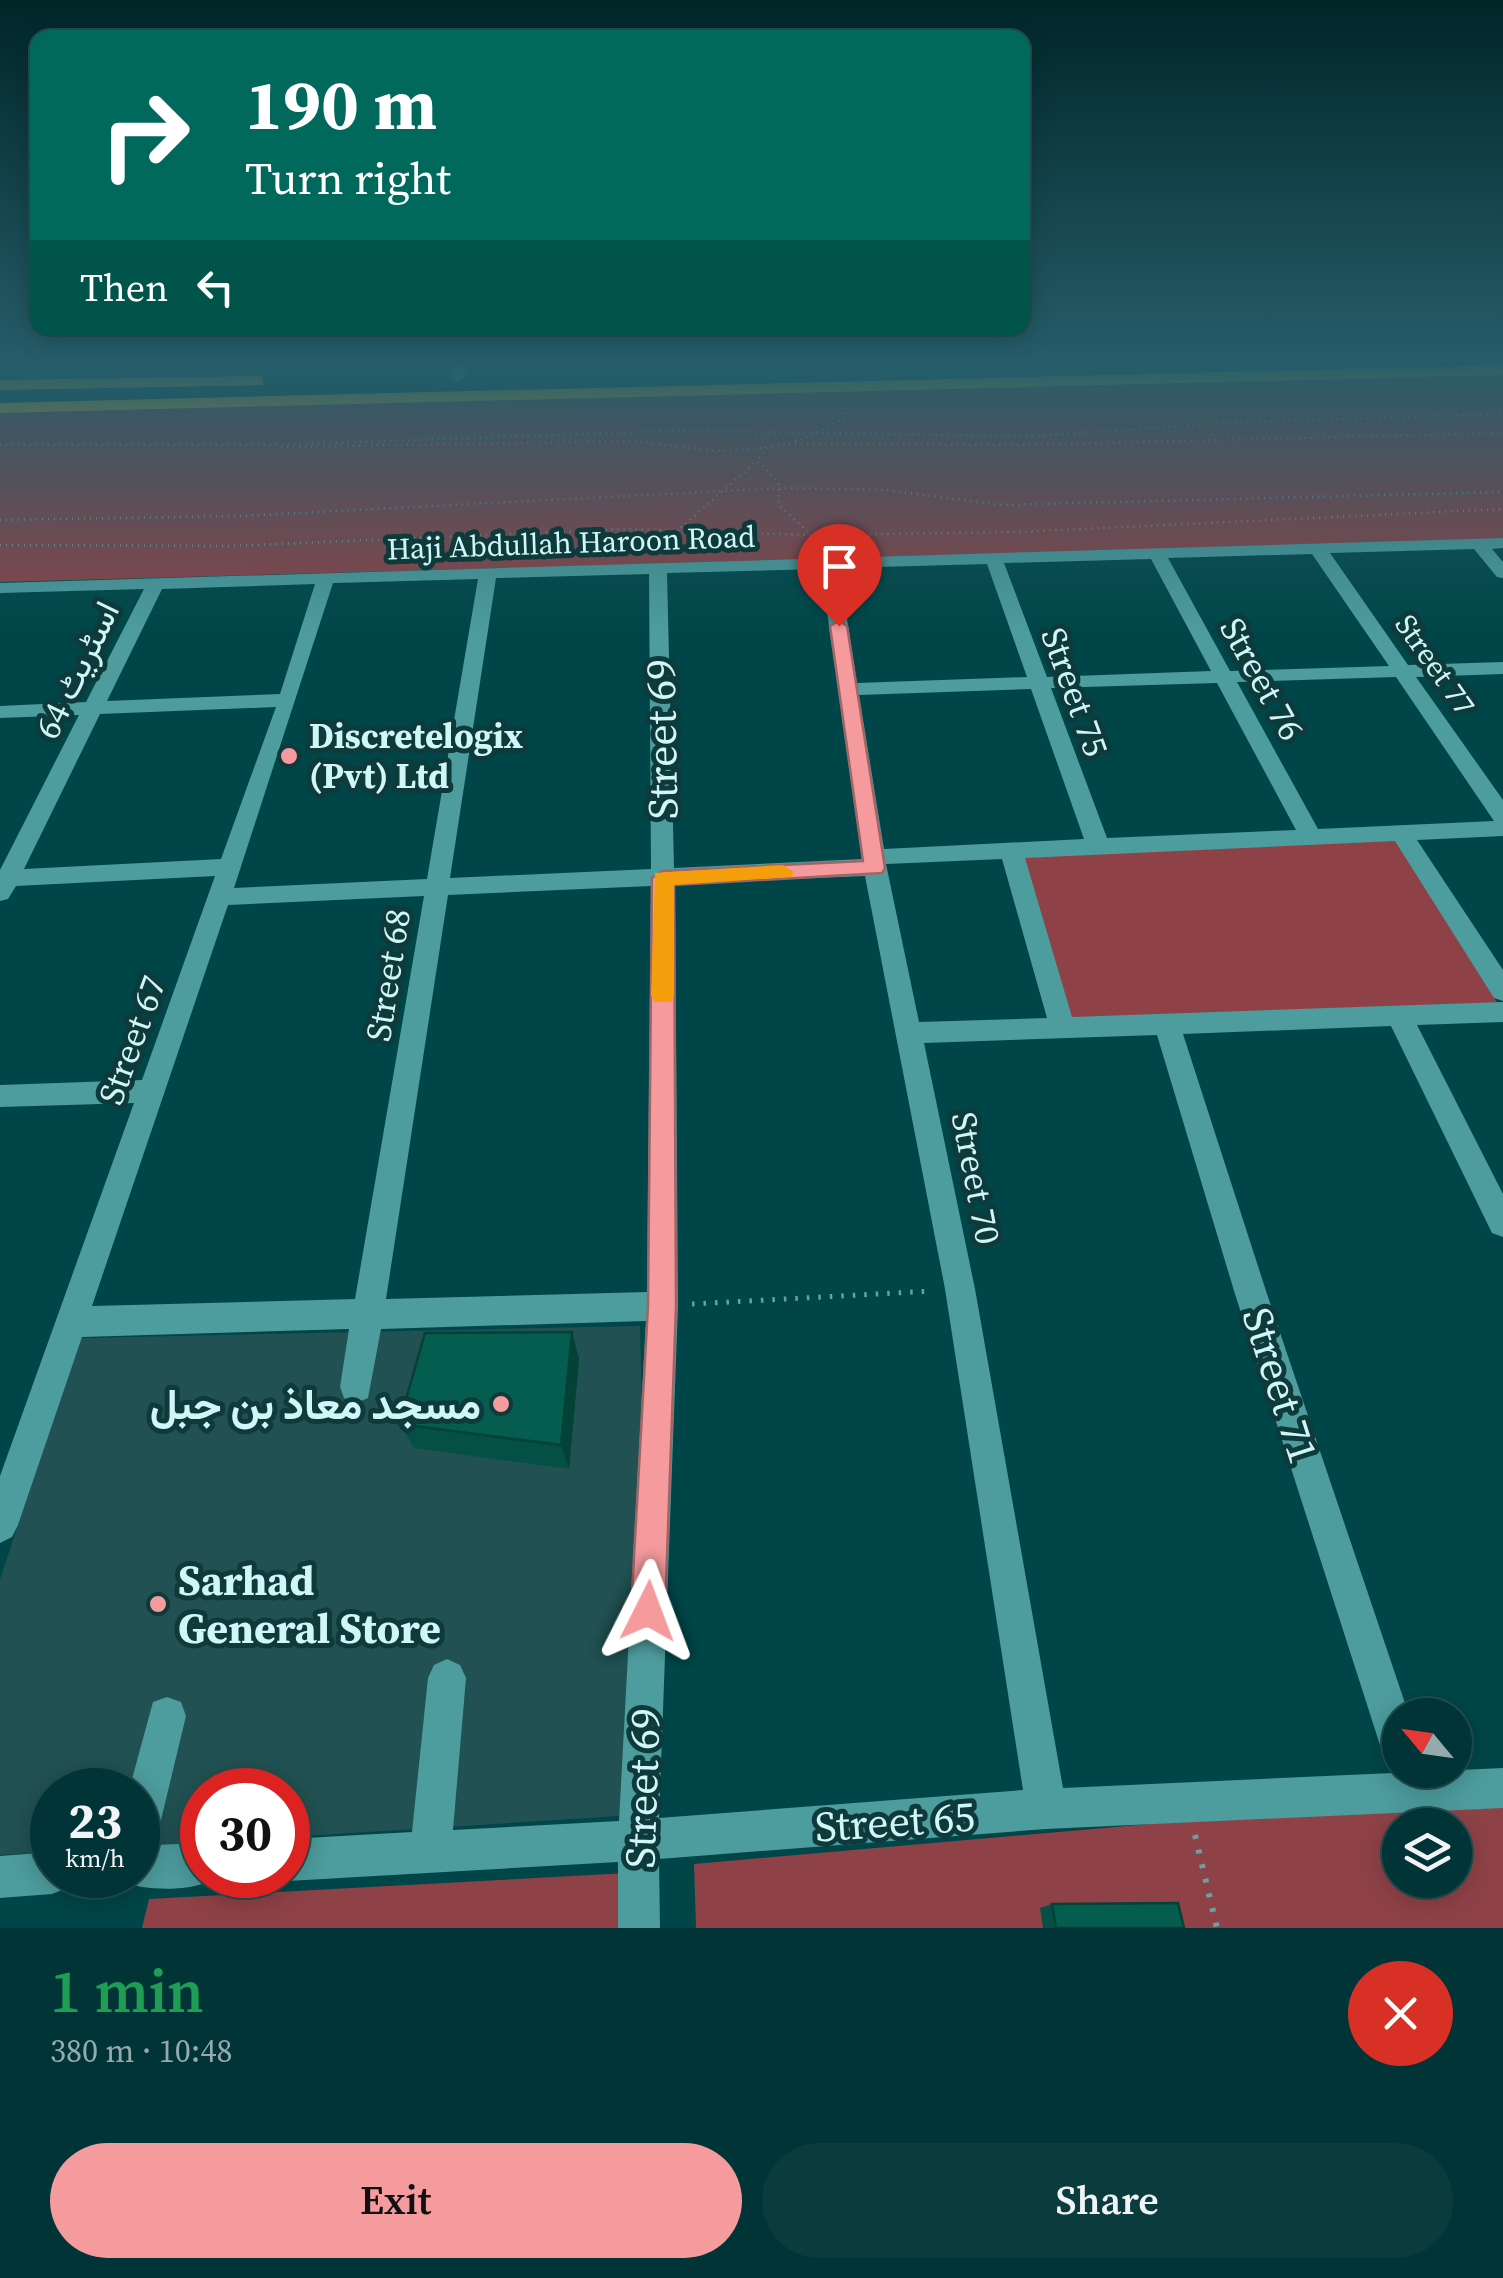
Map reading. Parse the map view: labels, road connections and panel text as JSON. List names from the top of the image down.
{
  "streets": {
    "street": [
      "Haji Abdullah Haroon Road",
      "Street 77",
      "اسٹریٹ 64",
      "Street 76",
      "Street 75",
      "Street 69",
      "Street 68",
      "Street 67",
      "Street 70",
      "Street 71",
      "Street 65"
    ]
  },
  "crossings": [
    ["Haji Abdullah Haroon Road", "Street 77"],
    ["Haji Abdullah Haroon Road", "اسٹریٹ 64"],
    ["Haji Abdullah Haroon Road", "Street 76"],
    ["Haji Abdullah Haroon Road", "Street 75"],
    ["Haji Abdullah Haroon Road", "Street 69"],
    ["Haji Abdullah Haroon Road", "Street 68"],
    ["Haji Abdullah Haroon Road", "Street 67"],
    ["Haji Abdullah Haroon Road", "Street 70"],
    ["Street 69", "Street 65"],
    ["Street 70", "Street 65"]
  ],
  "places": ["Discretelogix (Pvt) Ltd", "مسجد معاذ بن جبل", "Sarhad General Store"],
  "north": "top left",
  "page": {
    "turn": ["190 m", "Turn right"],
    "then": "Then",
    "speed": "23 km/h",
    "limit": "30",
    "heading": ["1 min", "380 m · 10:48"],
    "buttons": ["Exit", "Share"]
  }
}
